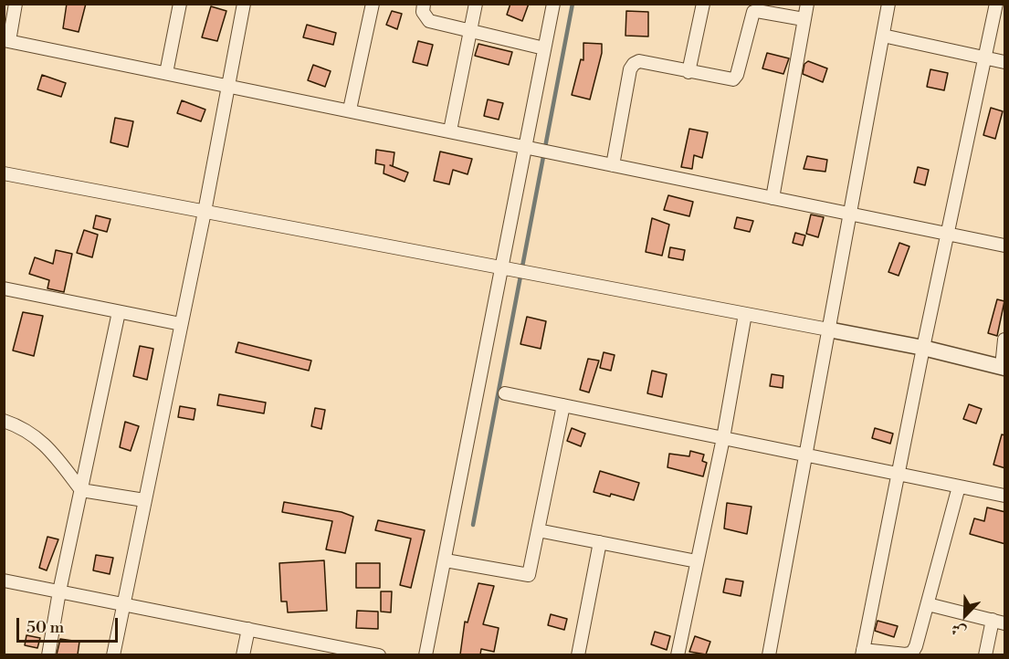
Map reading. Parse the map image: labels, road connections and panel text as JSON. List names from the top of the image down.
{
  "scale_bar": "50 m",
  "north": "bottom left"
}
